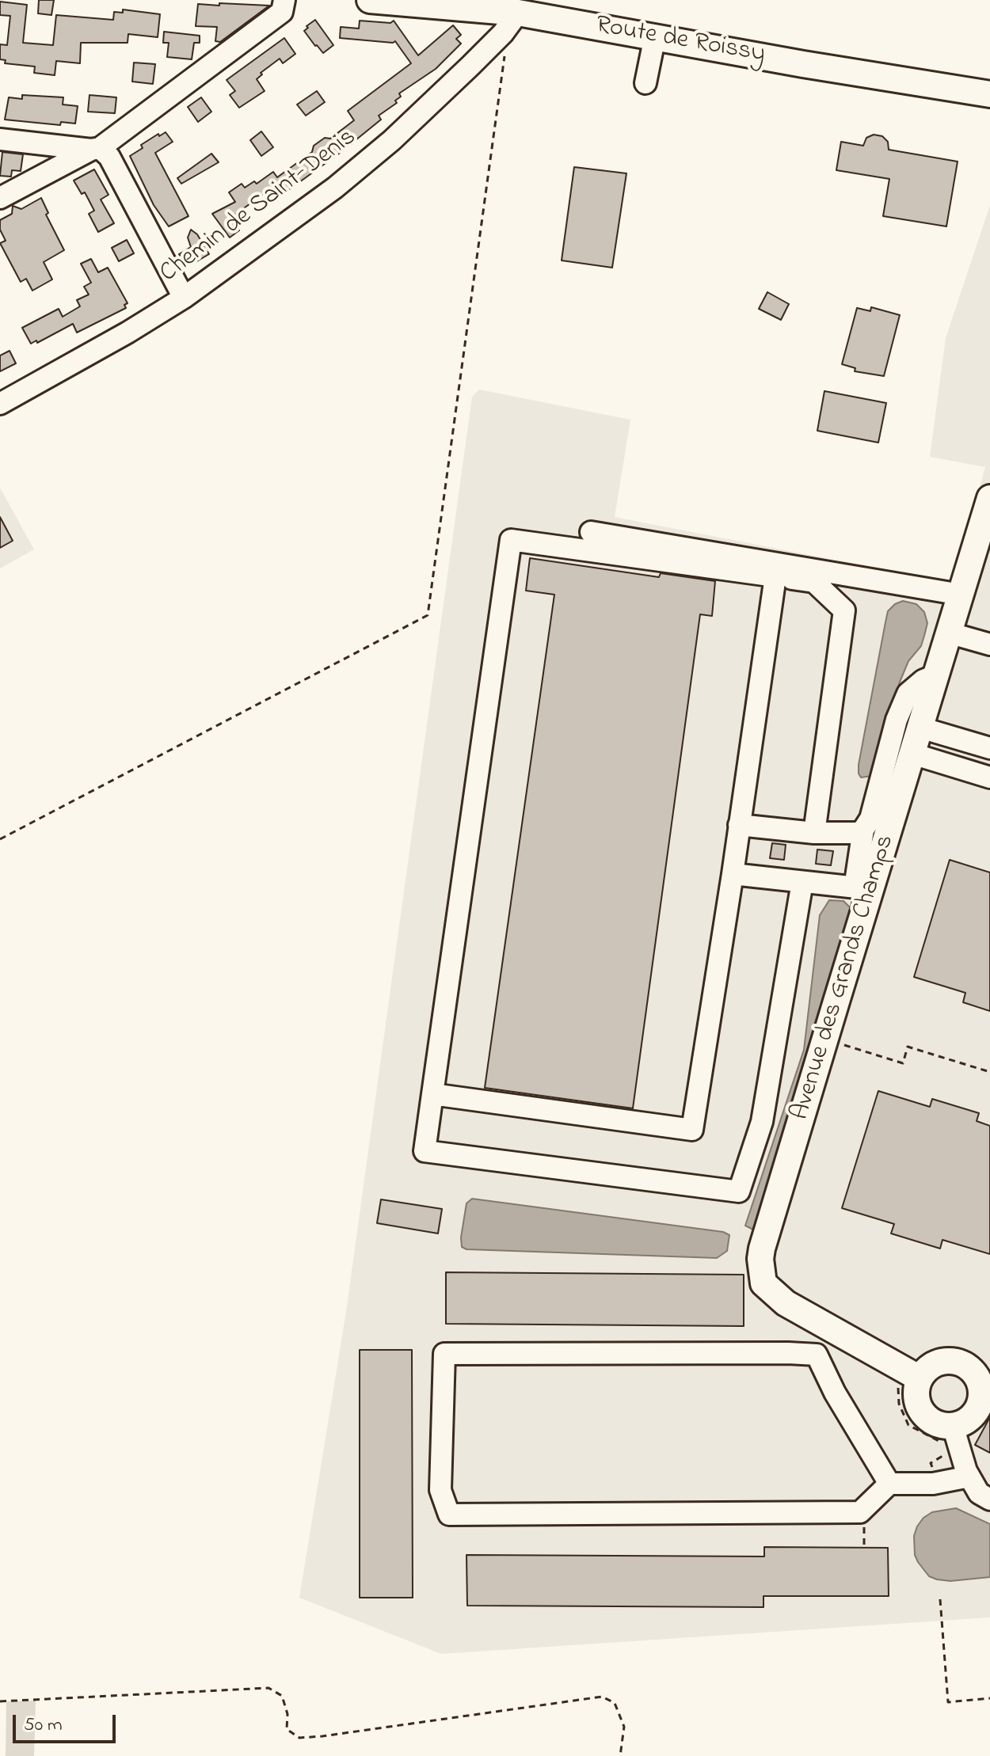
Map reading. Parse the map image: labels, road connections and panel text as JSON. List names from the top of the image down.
{
  "streets": {
    "main road": ["Route de Roissy", "Avenue des Grands Champs"],
    "street": ["Chemin de Saint-Denis"]
  },
  "crossings": [
    ["Route de Roissy", "Chemin de Saint-Denis"]
  ],
  "scale_bar": "50 m"
}
